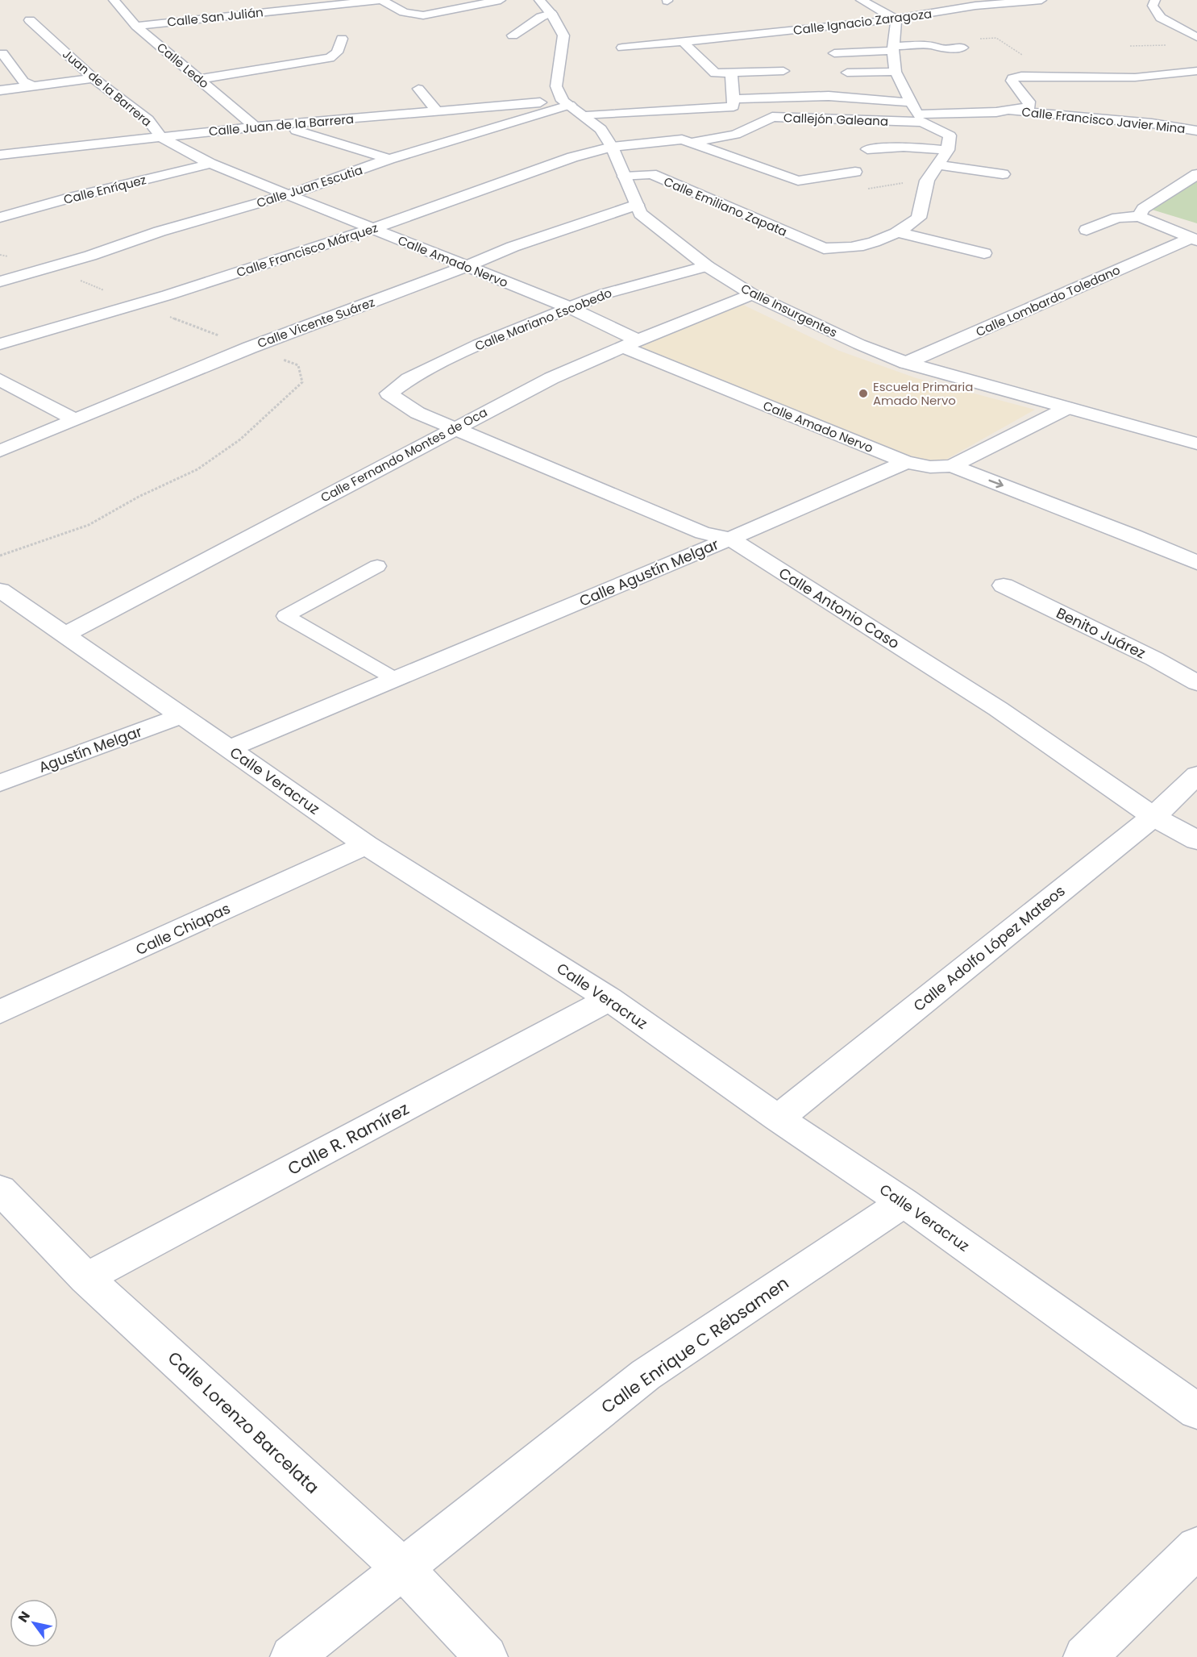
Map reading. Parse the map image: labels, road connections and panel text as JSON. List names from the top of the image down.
{
  "streets": {
    "street": [
      "Calle San Julián",
      "Calle Ignacio Zaragoza",
      "Calle Ledo",
      "Juan de la Barrera",
      "Callejón Galeana",
      "Calle Francisco Javier Mina",
      "Calle Juan de la Barrera",
      "Calle Juan Escutia",
      "Calle Enríquez",
      "Calle Emiliano Zapata",
      "Calle Francisco Márquez",
      "Calle Amado Nervo",
      "Calle Lombardo Toledano",
      "Calle Insurgentes",
      "Calle Mariano Escobedo",
      "Calle Vicente Suárez",
      "Calle Fernando Montes de Oca",
      "Calle Agustín Melgar",
      "Calle Antonio Caso",
      "Benito Juárez",
      "Agustín Melgar",
      "Calle Veracruz",
      "Calle Chiapas",
      "Calle Adolfo López Mateos",
      "Calle R. Ramírez",
      "Calle Enrique C Rébsamen",
      "Calle Lorenzo Barcelata"
    ]
  },
  "crossings": [
    ["Calle San Julián", "Calle Ledo"],
    ["Calle Ledo", "Calle Juan de la Barrera"],
    ["Juan de la Barrera", "Calle Juan de la Barrera"],
    ["Juan de la Barrera", "Calle Amado Nervo"],
    ["Callejón Galeana", "Calle Francisco Javier Mina"],
    ["Callejón Galeana", "Calle Francisco Márquez"],
    ["Calle Juan de la Barrera", "Calle Juan Escutia"],
    ["Calle Juan de la Barrera", "Calle Amado Nervo"],
    ["Calle Juan de la Barrera", "Calle Insurgentes"],
    ["Calle Juan Escutia", "Calle Amado Nervo"],
    ["Calle Juan Escutia", "Calle Insurgentes"],
    ["Calle Enríquez", "Calle Amado Nervo"],
    ["Calle Emiliano Zapata", "Calle Insurgentes"],
    ["Calle Francisco Márquez", "Calle Amado Nervo"],
    ["Calle Francisco Márquez", "Calle Insurgentes"],
    ["Calle Amado Nervo", "Calle Mariano Escobedo"],
    ["Calle Amado Nervo", "Calle Vicente Suárez"],
    ["Calle Amado Nervo", "Calle Fernando Montes de Oca"],
    ["Calle Amado Nervo", "Calle Agustín Melgar"],
    ["Calle Lombardo Toledano", "Calle Insurgentes"],
    ["Calle Insurgentes", "Calle Mariano Escobedo"],
    ["Calle Insurgentes", "Calle Vicente Suárez"],
    ["Calle Insurgentes", "Calle Fernando Montes de Oca"],
    ["Calle Mariano Escobedo", "Calle Antonio Caso"],
    ["Calle Fernando Montes de Oca", "Calle Antonio Caso"],
    ["Calle Fernando Montes de Oca", "Calle Veracruz"],
    ["Calle Agustín Melgar", "Calle Antonio Caso"],
    ["Calle Agustín Melgar", "Calle Veracruz"],
    ["Calle Antonio Caso", "Calle Adolfo López Mateos"],
    ["Agustín Melgar", "Calle Veracruz"],
    ["Calle Veracruz", "Calle Chiapas"],
    ["Calle Veracruz", "Calle Adolfo López Mateos"],
    ["Calle Veracruz", "Calle R. Ramírez"],
    ["Calle Veracruz", "Calle Enrique C Rébsamen"],
    ["Calle R. Ramírez", "Calle Lorenzo Barcelata"],
    ["Calle Enrique C Rébsamen", "Calle Lorenzo Barcelata"]
  ],
  "places": ["Escuela Primaria Amado Nervo"],
  "north": "top left"
}
